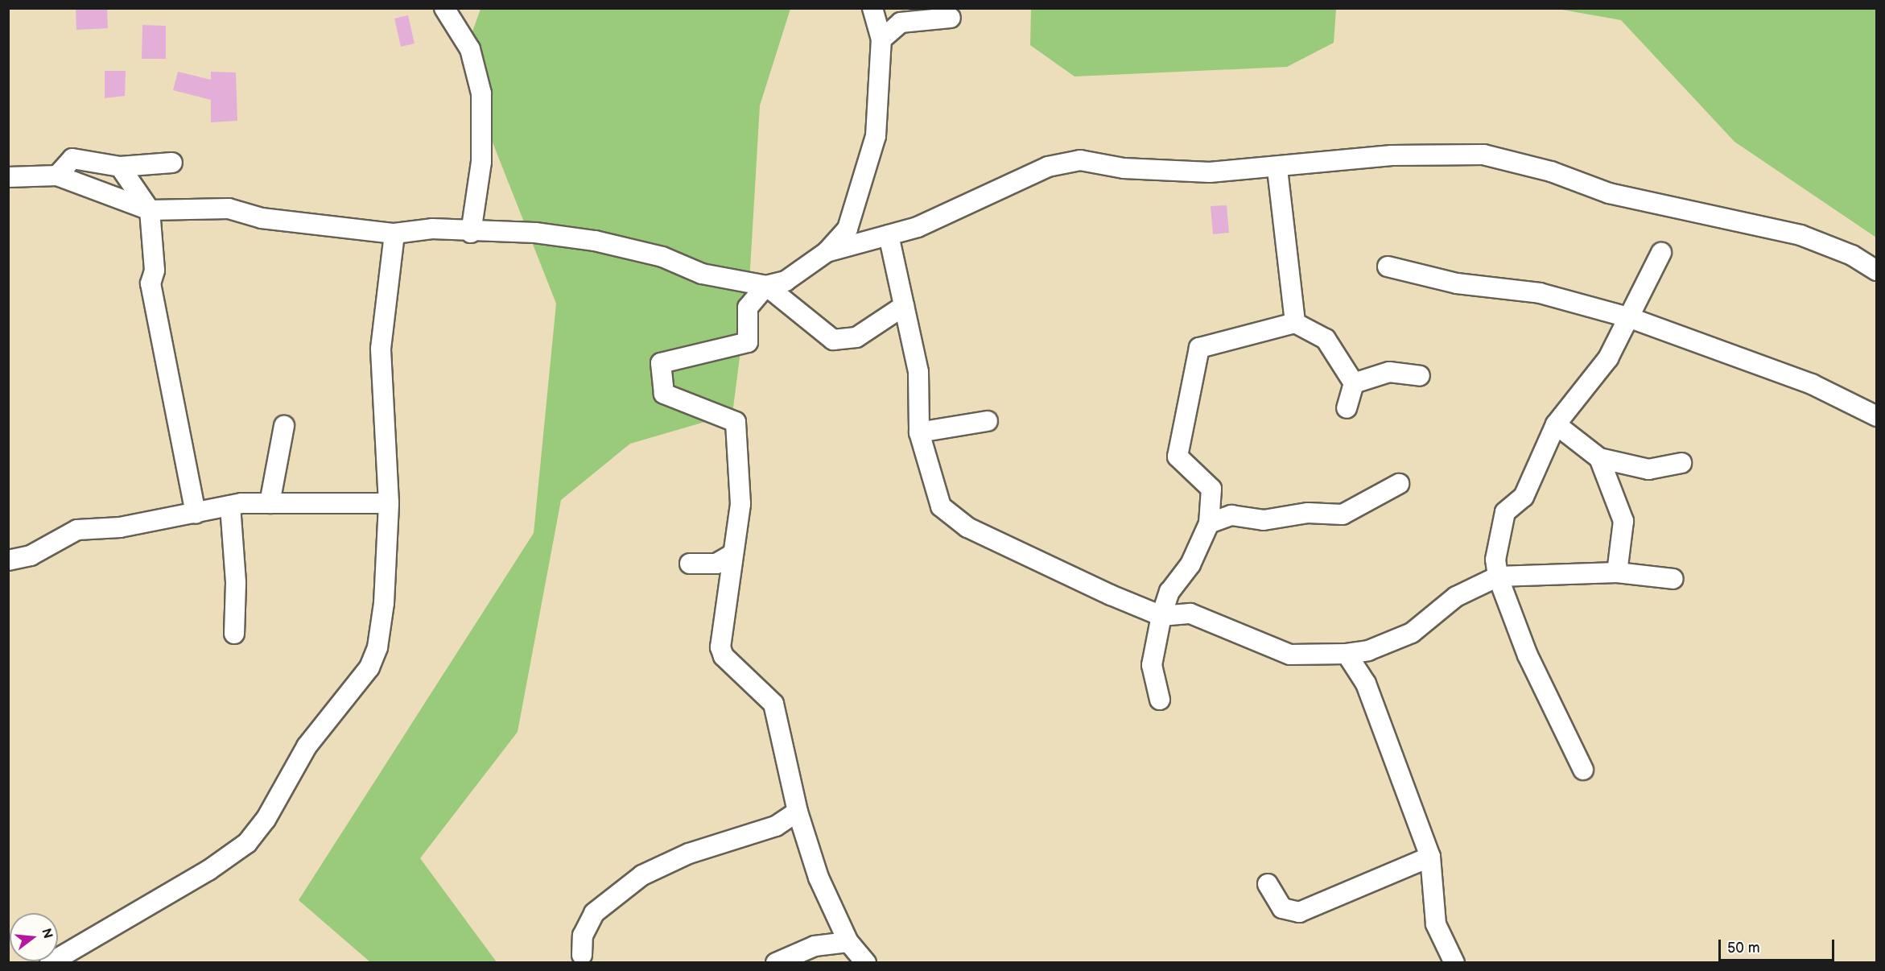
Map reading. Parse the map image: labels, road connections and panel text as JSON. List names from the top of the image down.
{
  "scale_bar": "50 m",
  "north": "right"
}
